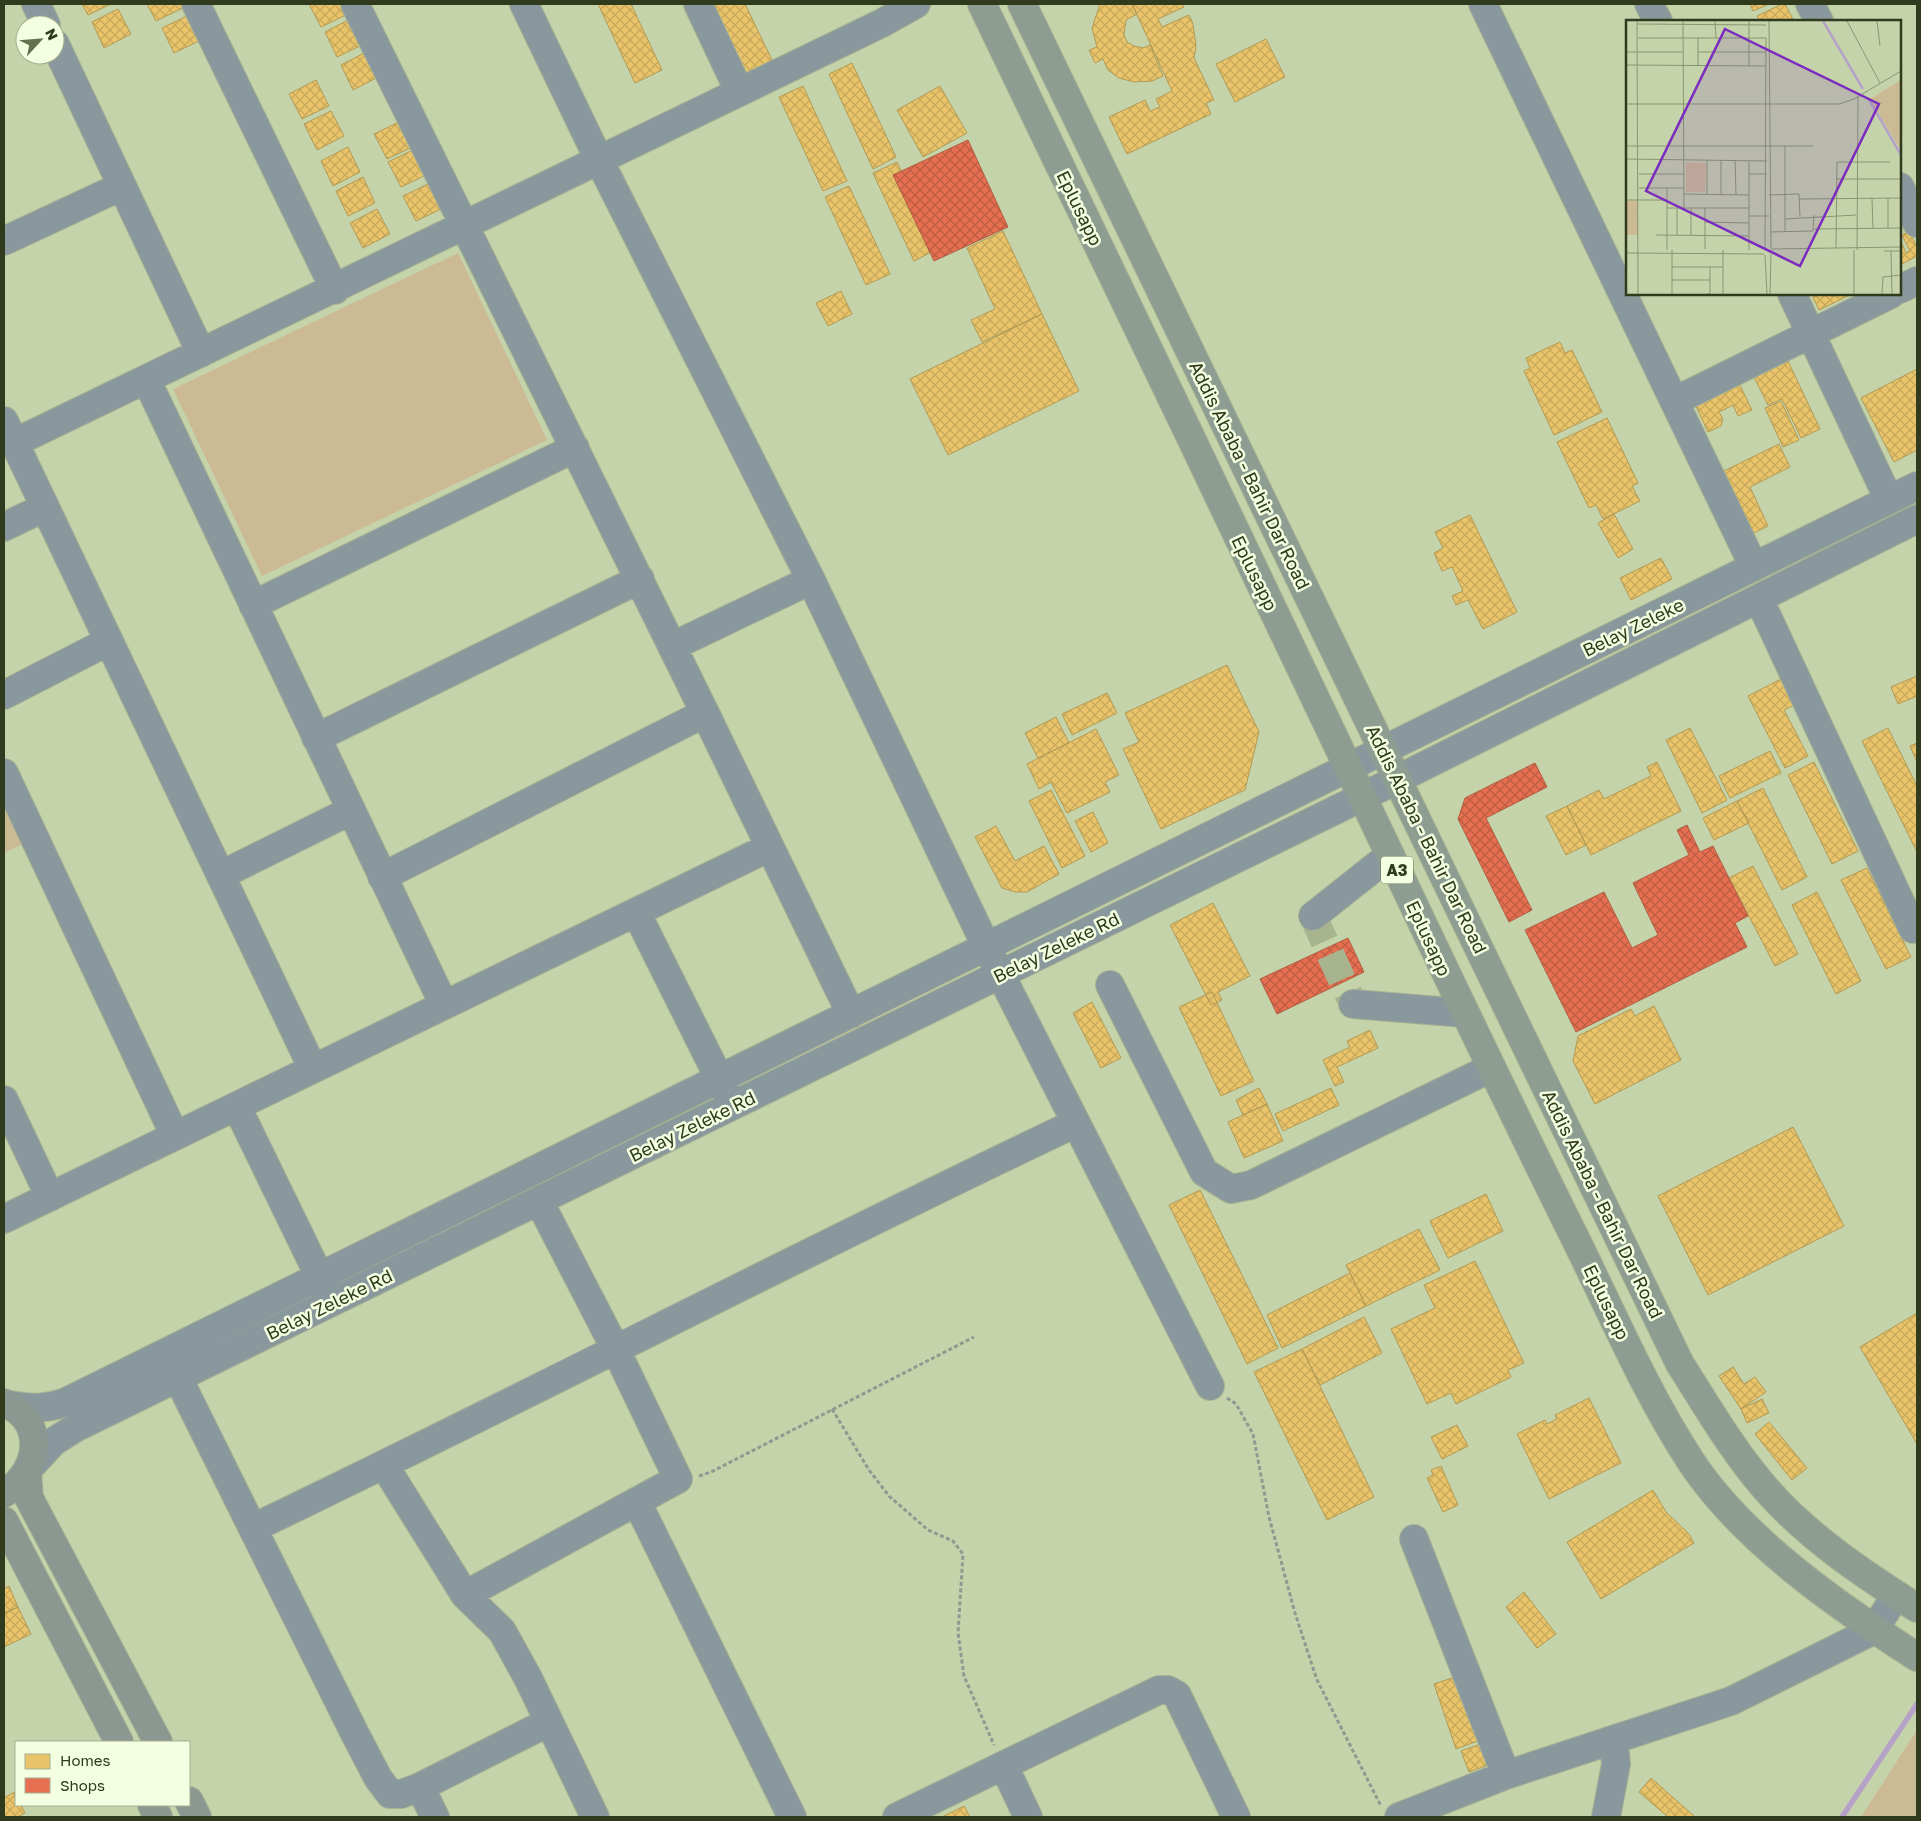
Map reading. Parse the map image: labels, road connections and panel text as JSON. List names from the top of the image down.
{
  "streets": {
    "highway": ["Eplusapp", "Addis Ababa - Bahir Dar Road", "A3"],
    "street": ["Belay Zeleke", "Belay Zeleke Rd"]
  },
  "crossings": [
    ["Eplusapp", "Belay Zeleke"],
    ["Eplusapp", "Belay Zeleke Rd"],
    ["Addis Ababa - Bahir Dar Road", "Belay Zeleke"],
    ["Belay Zeleke", "Belay Zeleke Rd"]
  ],
  "legend": ["Homes", "Shops"],
  "north": "top right"
}
